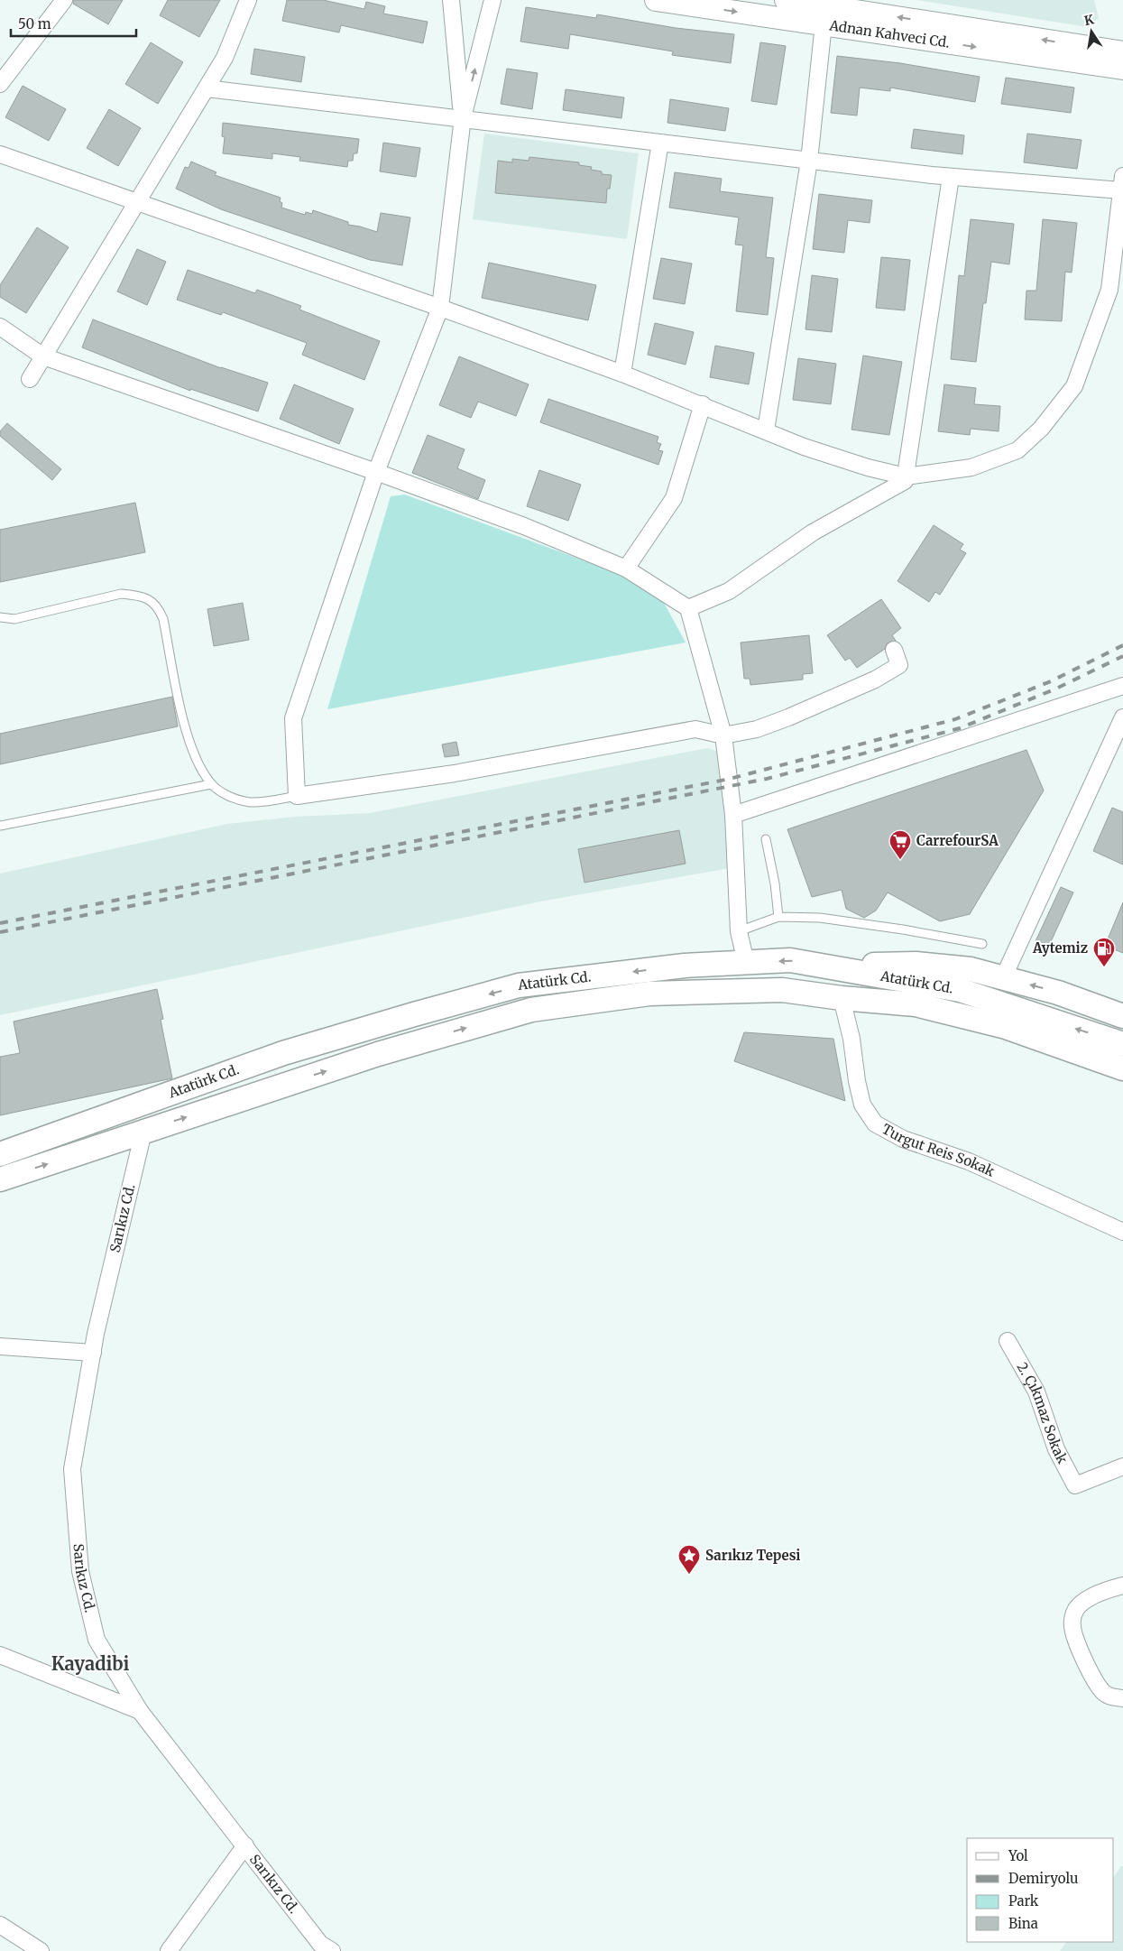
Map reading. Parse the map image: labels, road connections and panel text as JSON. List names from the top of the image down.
{
  "streets": {
    "main road": ["Atatürk Cd."],
    "street": [
      "Adnan Kahveci Cd.",
      "Turgut Reis Sokak",
      "Sarıkız Cd.",
      "2. Çıkmaz Sokak"
    ]
  },
  "crossings": [
    ["Atatürk Cd.", "Turgut Reis Sokak"],
    ["Atatürk Cd.", "Sarıkız Cd."]
  ],
  "districts": ["Kayadibi"],
  "places": {
    "supermarket": ["CarrefourSA"],
    "fuel station": ["Aytemiz"],
    "place": ["Sarıkız Tepesi"]
  },
  "legend": [
    "Yol",
    "Demiryolu",
    "Park",
    "Bina"
  ],
  "scale_bar": "50 m",
  "north": "top"
}
